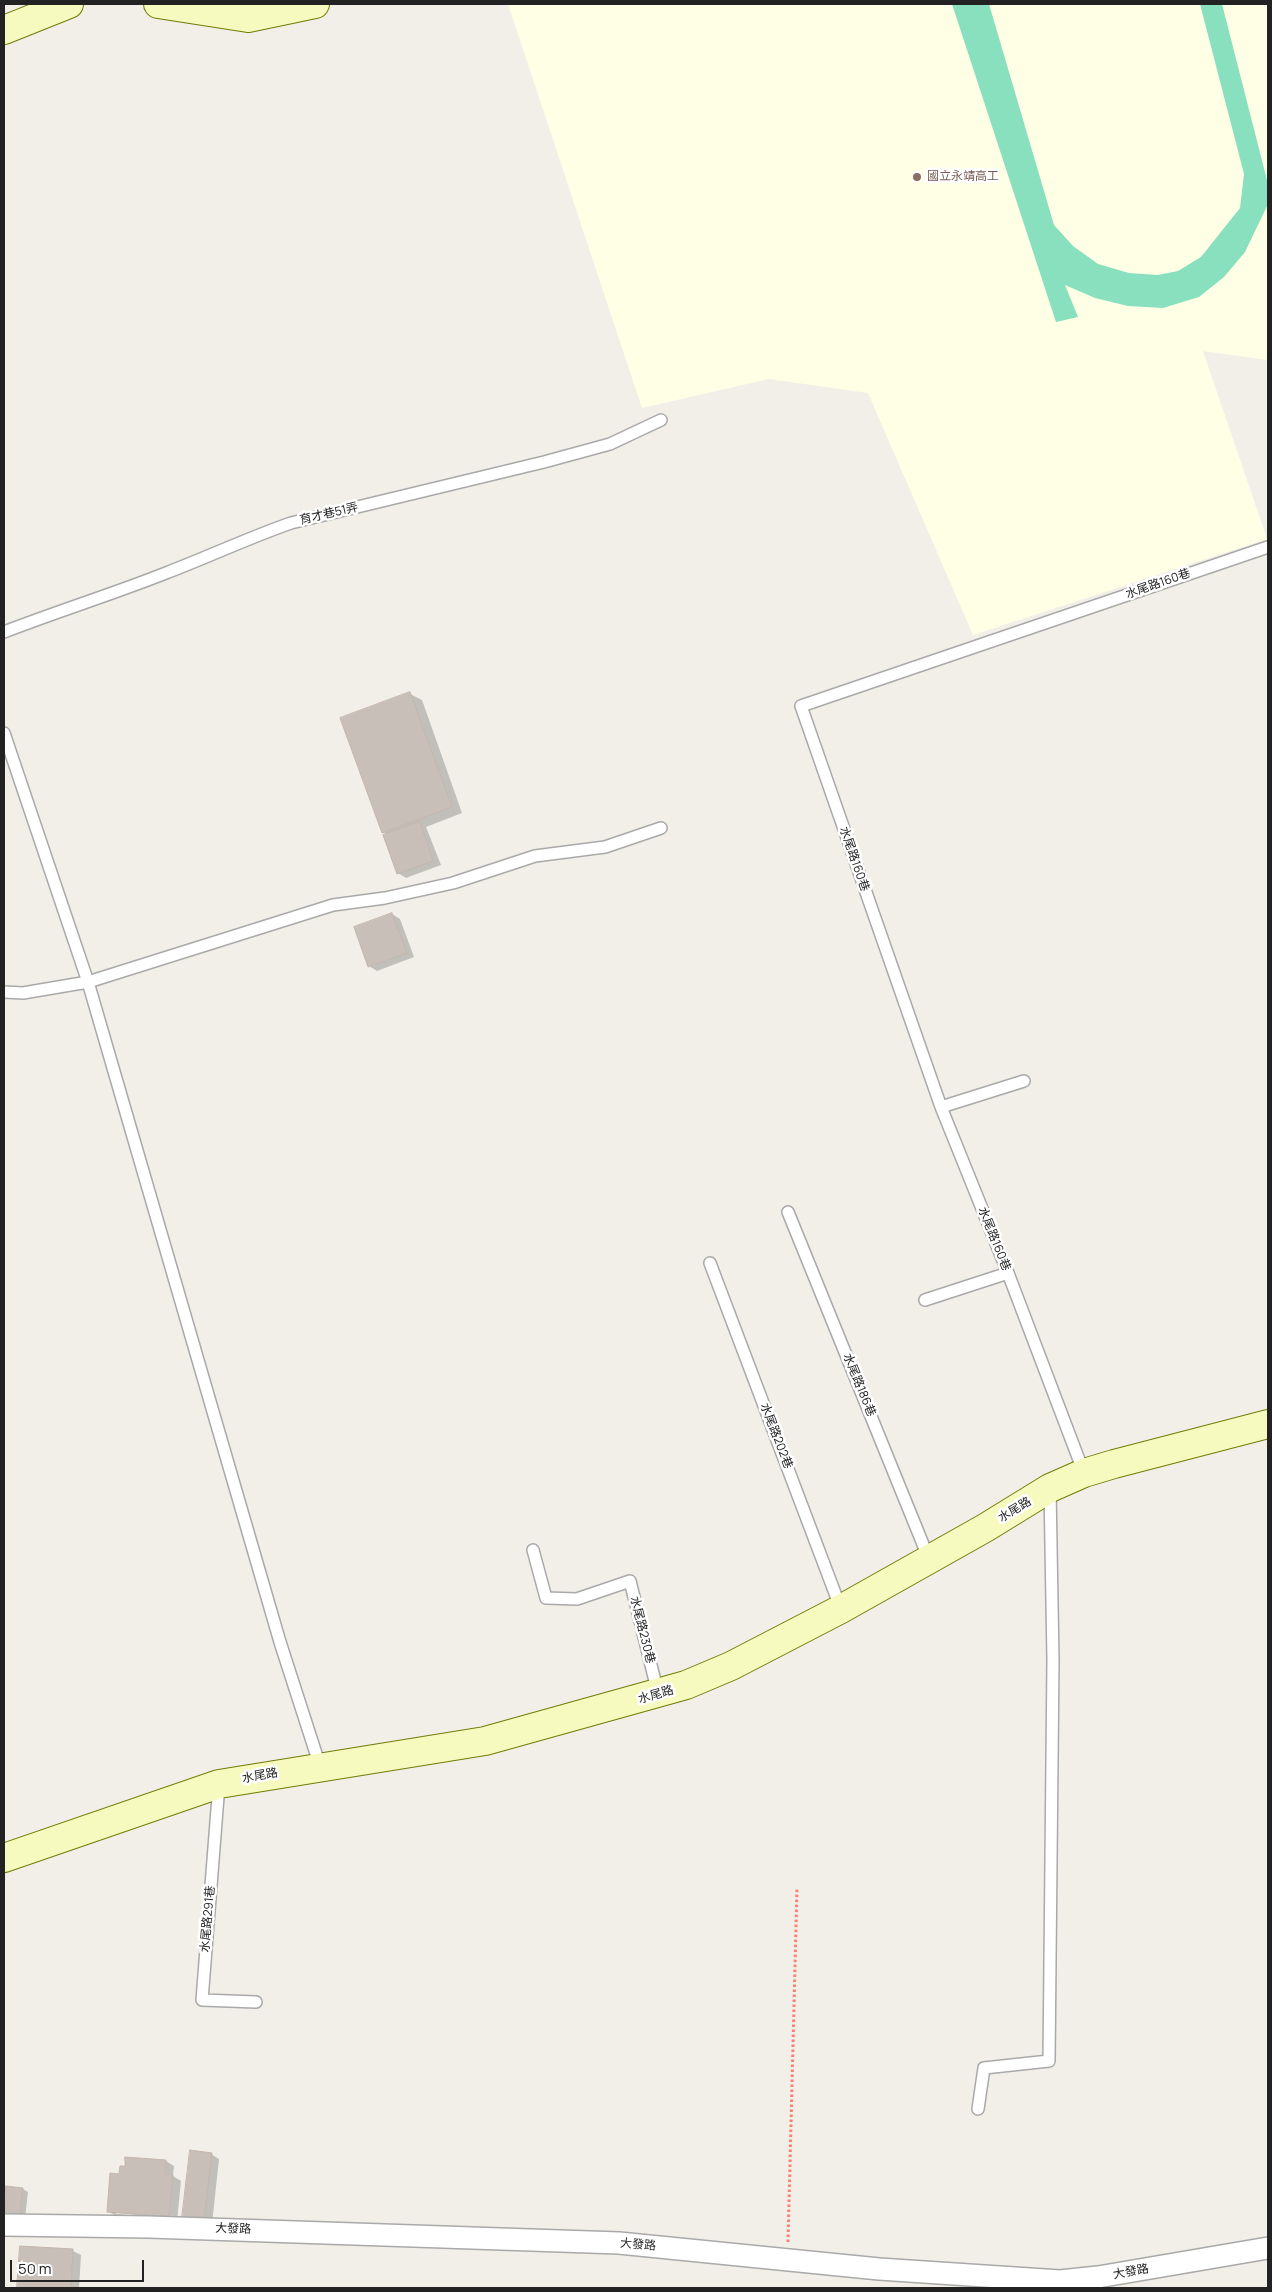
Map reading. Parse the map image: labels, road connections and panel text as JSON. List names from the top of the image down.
{
  "streets": {
    "street": ["水尾路", "大發路"],
    "lane": [
      "育才巷51弄",
      "水尾路160巷",
      "水尾路186巷",
      "水尾路202巷",
      "水尾路230巷",
      "水尾路291巷"
    ]
  },
  "crossings": [
    ["水尾路160巷", "水尾路"],
    ["水尾路186巷", "水尾路"],
    ["水尾路202巷", "水尾路"],
    ["水尾路", "水尾路230巷"],
    ["水尾路", "水尾路291巷"]
  ],
  "places": ["國立永靖高工"],
  "scale_bar": "50 m"
}
